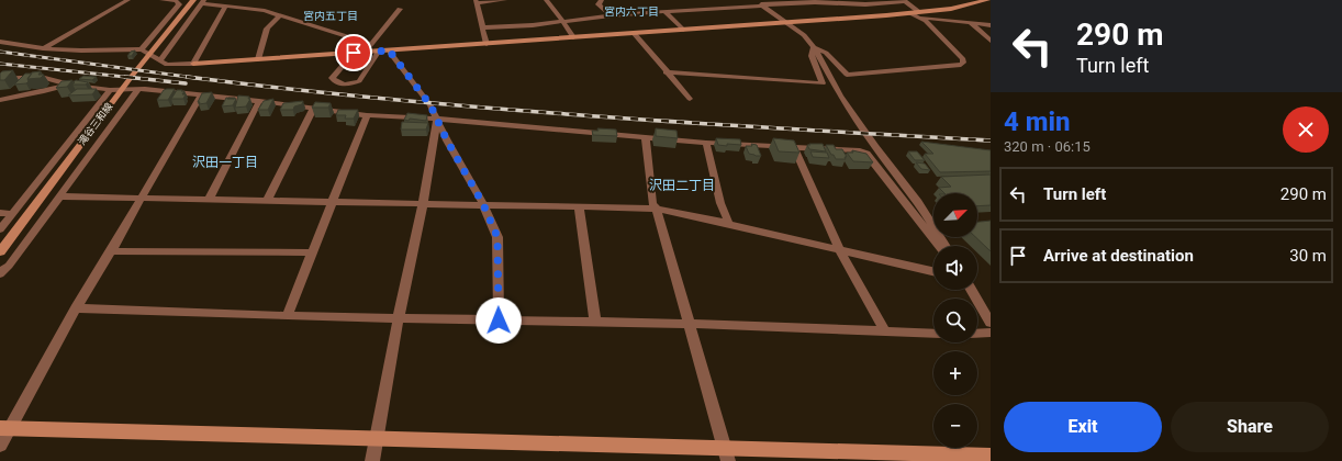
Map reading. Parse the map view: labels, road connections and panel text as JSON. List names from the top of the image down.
{
  "streets": {
    "street": ["滝谷三和線"]
  },
  "districts": [
    "宮内六丁目",
    "宮内五丁目",
    "沢田一丁目",
    "沢田二丁目"
  ],
  "north": "top right",
  "page": {
    "turn": ["290 m", "Turn left"],
    "heading": ["4 min", "320 m · 06:15"],
    "list": [
      {
        "name": "Turn left",
        "value": "290 m"
      },
      {
        "name": "Arrive at destination",
        "value": "30 m"
      }
    ],
    "map_buttons": ["+", "−"],
    "buttons": ["Exit", "Share"]
  }
}
